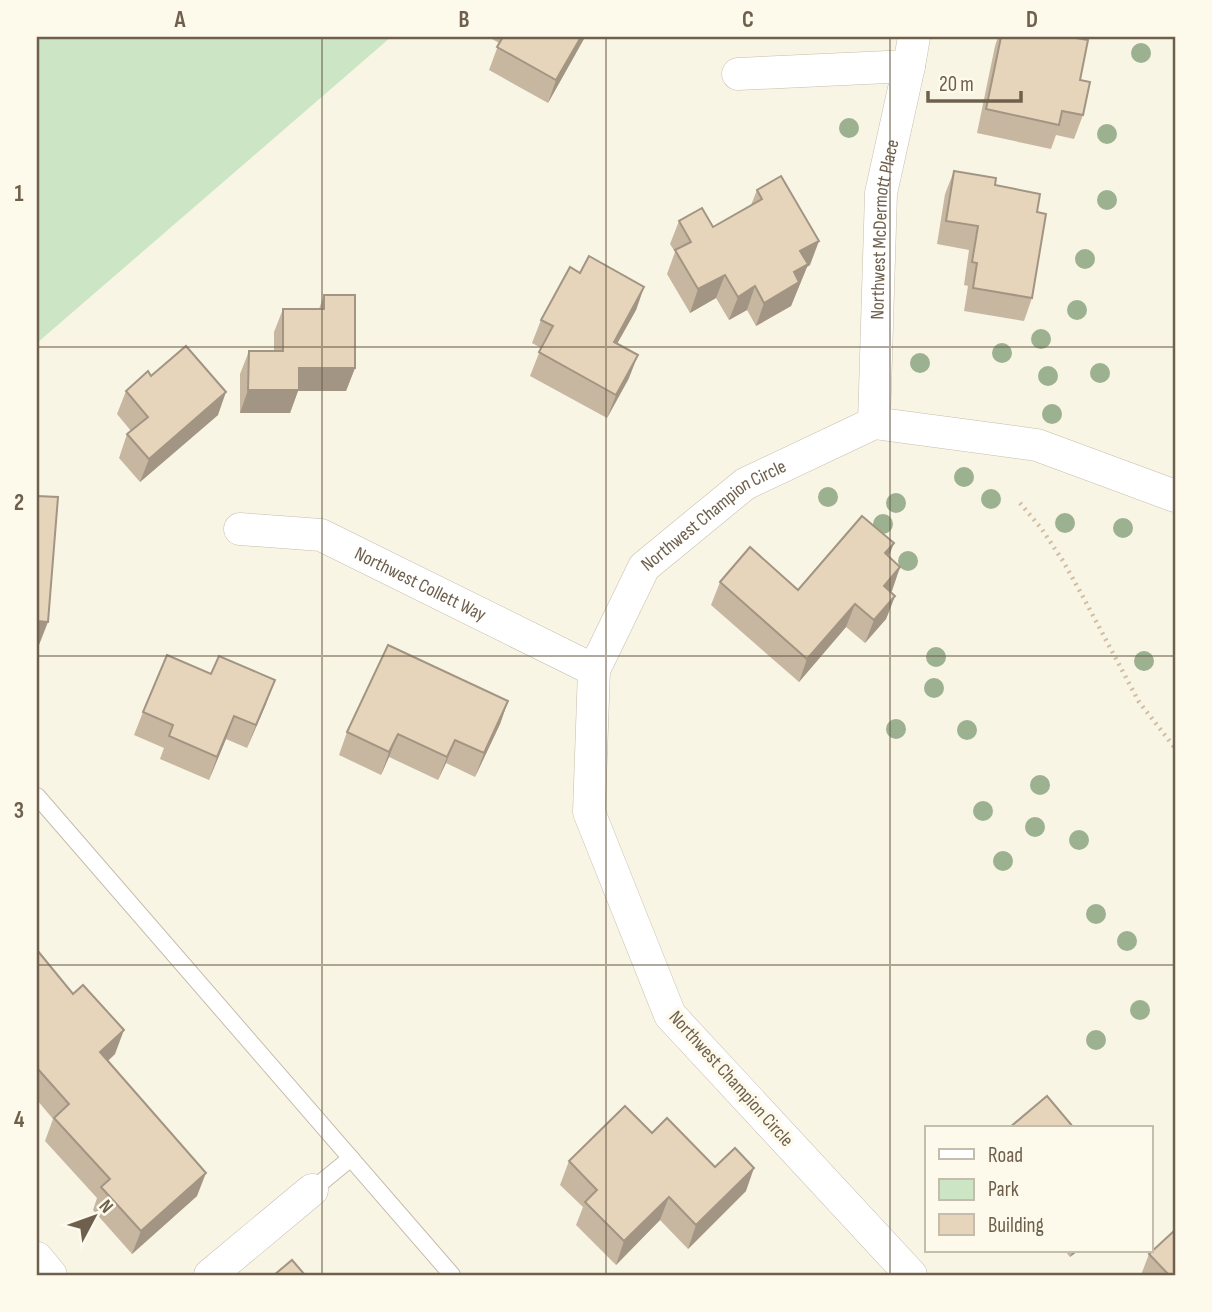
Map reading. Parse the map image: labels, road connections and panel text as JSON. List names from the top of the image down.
{
  "streets": {
    "street": ["Northwest McDermott Place", "Northwest Champion Circle", "Northwest Collett Way"]
  },
  "crossings": [
    ["Northwest McDermott Place", "Northwest Champion Circle"],
    ["Northwest Champion Circle", "Northwest Collett Way"]
  ],
  "legend": ["Road", "Park", "Building"],
  "scale_bar": "20 m",
  "north": "top right",
  "grid": {
    "columns": [
      "A",
      "B",
      "C",
      "D"
    ],
    "rows": [
      "1",
      "2",
      "3",
      "4"
    ]
  }
}
